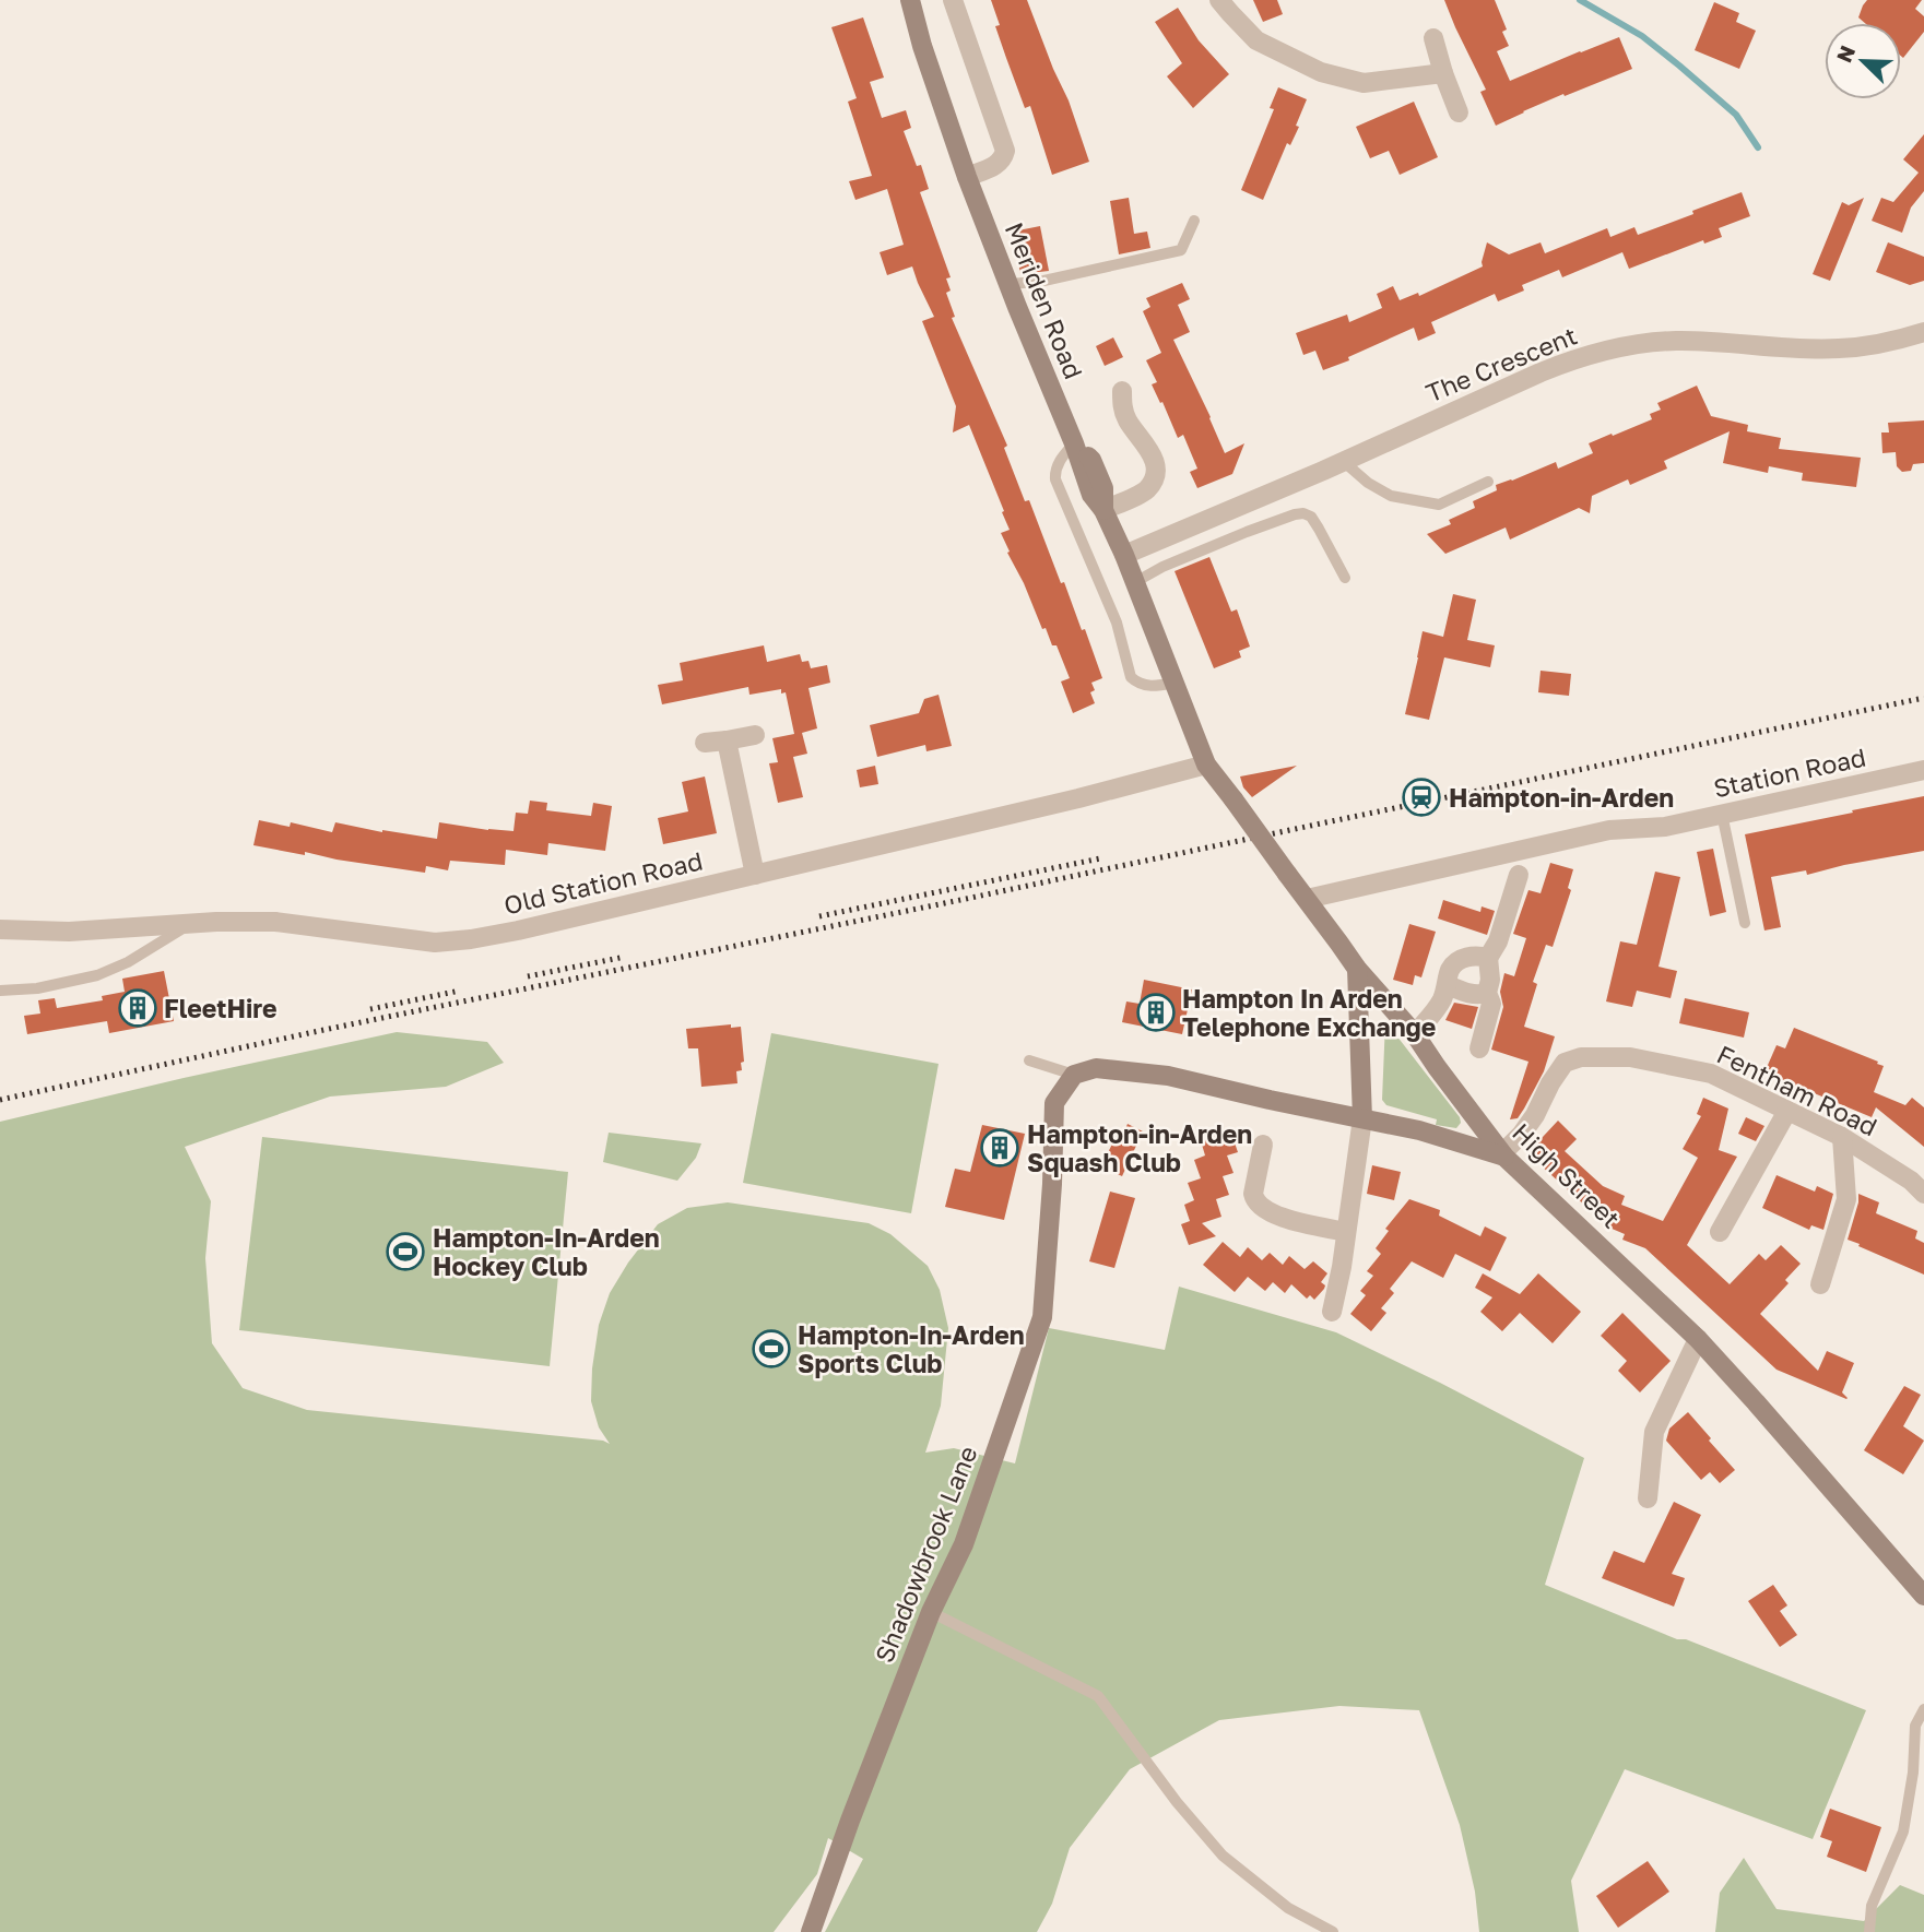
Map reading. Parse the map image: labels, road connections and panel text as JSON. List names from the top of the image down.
{
  "streets": {
    "main road": ["Meriden Road", "High Street", "Shadowbrook Lane"],
    "street": [
      "The Crescent",
      "Station Road",
      "Old Station Road",
      "Fentham Road"
    ]
  },
  "crossings": [
    ["Meriden Road", "The Crescent"],
    ["Meriden Road", "Old Station Road"],
    ["Meriden Road", "High Street"],
    ["Station Road", "High Street"],
    ["Old Station Road", "High Street"],
    ["Fentham Road", "High Street"]
  ],
  "places": {
    "station": ["Hampton-in-Arden"],
    "building": ["FleetHire", "Hampton In Arden Telephone Exchange", "Hampton-in-Arden Squash Club"],
    "sports": ["Hampton-In-Arden Hockey Club", "Hampton-In-Arden Sports Club"]
  },
  "north": "top left"
}
